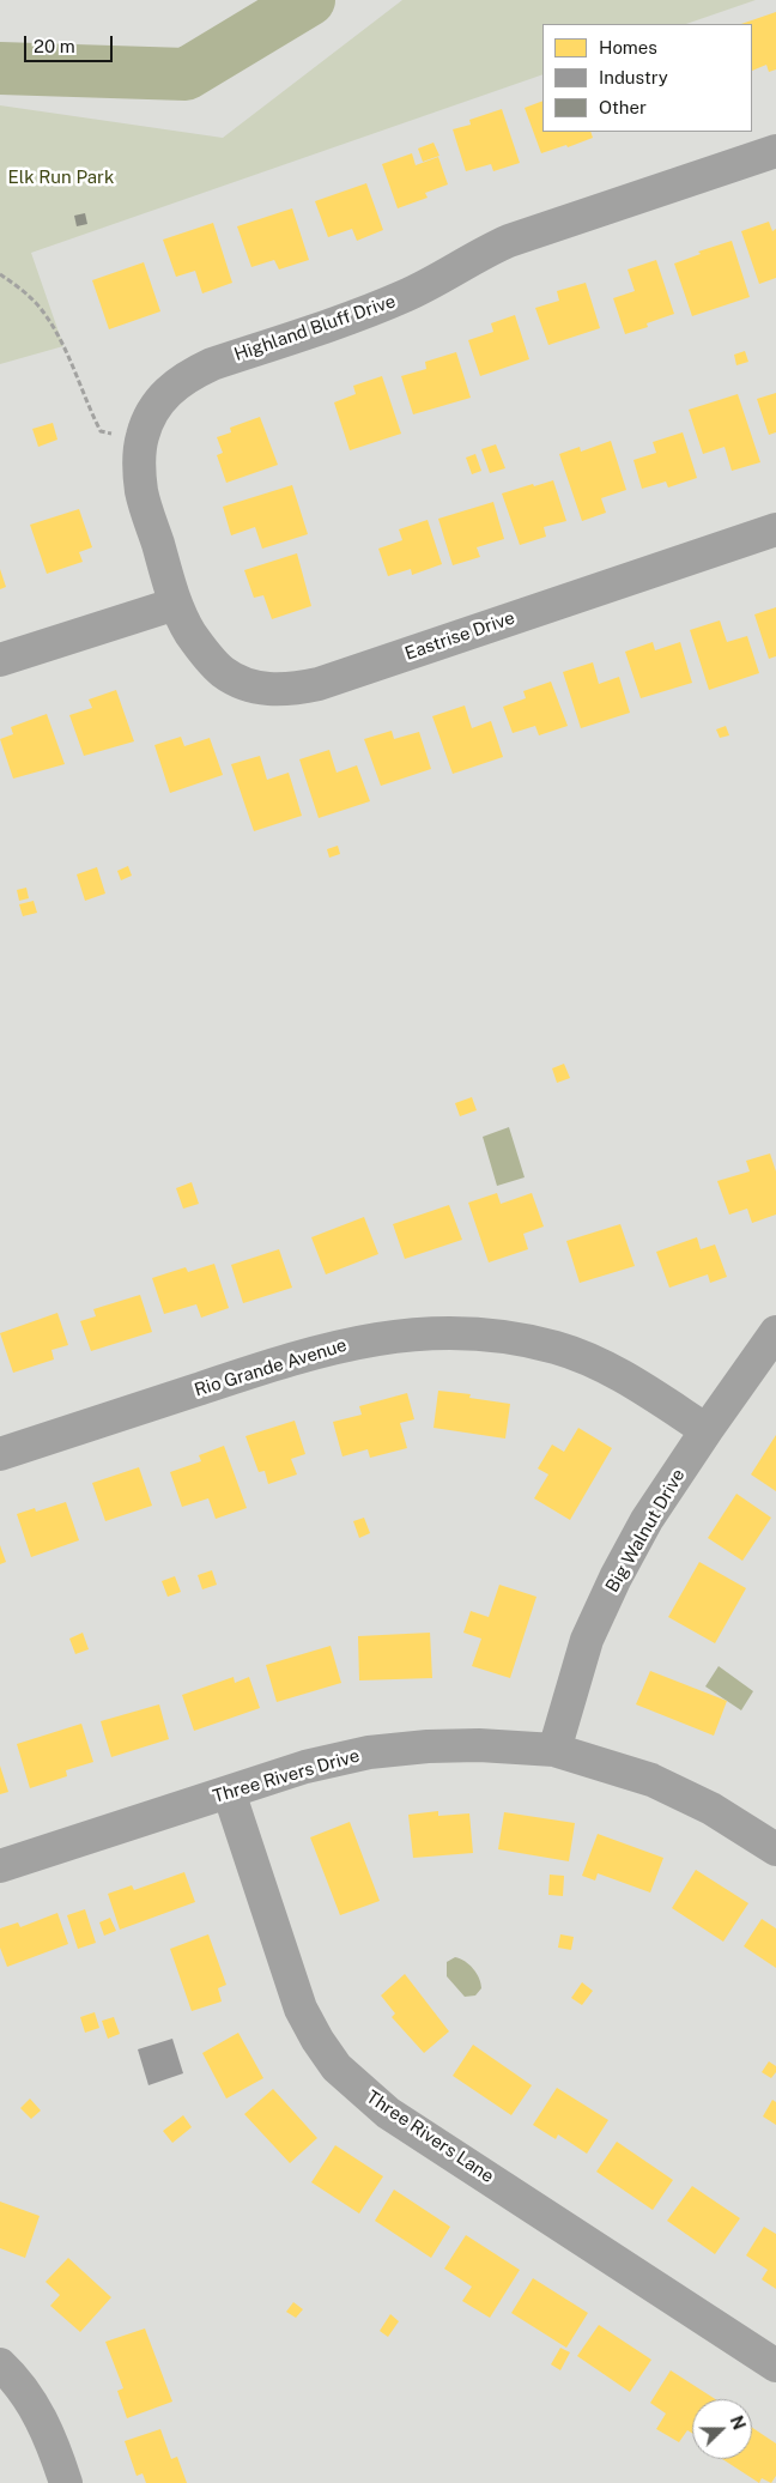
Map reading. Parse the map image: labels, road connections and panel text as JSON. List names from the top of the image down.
{
  "streets": {
    "street": [
      "Highland Bluff Drive",
      "Eastrise Drive",
      "Rio Grande Avenue",
      "Big Walnut Drive",
      "Three Rivers Drive",
      "Three Rivers Lane"
    ]
  },
  "crossings": [
    ["Highland Bluff Drive", "Eastrise Drive"],
    ["Rio Grande Avenue", "Big Walnut Drive"],
    ["Big Walnut Drive", "Three Rivers Drive"],
    ["Three Rivers Drive", "Three Rivers Lane"]
  ],
  "parks": ["Elk Run Park"],
  "legend": ["Homes", "Industry", "Other"],
  "scale_bar": "20 m",
  "north": "right"
}
